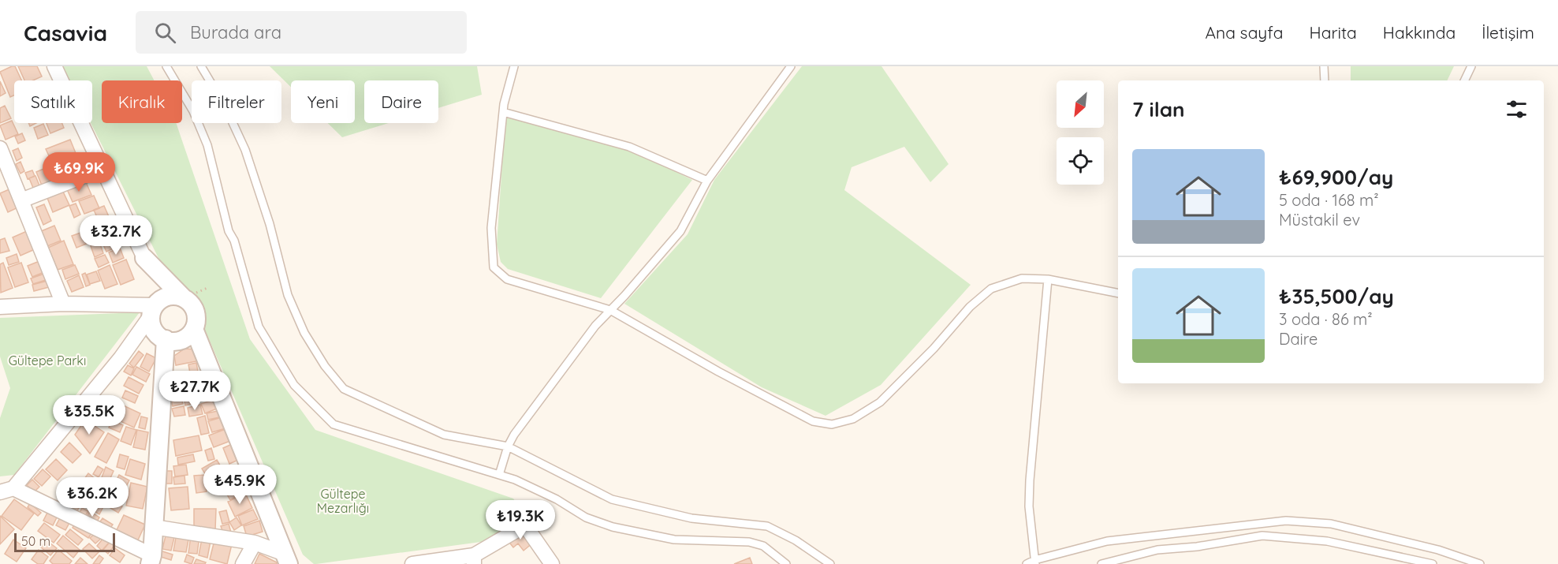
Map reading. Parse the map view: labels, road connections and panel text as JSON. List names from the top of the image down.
{
  "parks": ["Gültepe Parkı", "Gültepe Mezarlığı"],
  "scale_bar": "50 m",
  "north": "bottom left",
  "page": {
    "header": "Casavia",
    "search": "Burada ara",
    "nav": [
      "Ana sayfa",
      "Harita",
      "Hakkında",
      "İletişim"
    ],
    "chip": [
      "Satılık",
      "Kiralık",
      "Filtreler",
      "Yeni",
      "Daire"
    ],
    "heading": "7 ilan",
    "list": [
      {
        "name": "₺69,900/ay",
        "note": "5 oda · 168 m² · Müstakil ev"
      },
      {
        "name": "₺35,500/ay",
        "note": "3 oda · 86 m² · Daire"
      }
    ],
    "price": [
      "₺69.9K",
      "₺32.7K",
      "₺27.7K",
      "₺35.5K",
      "₺45.9K",
      "₺36.2K",
      "₺19.3K"
    ],
    "scale": "50 m"
  }
}
